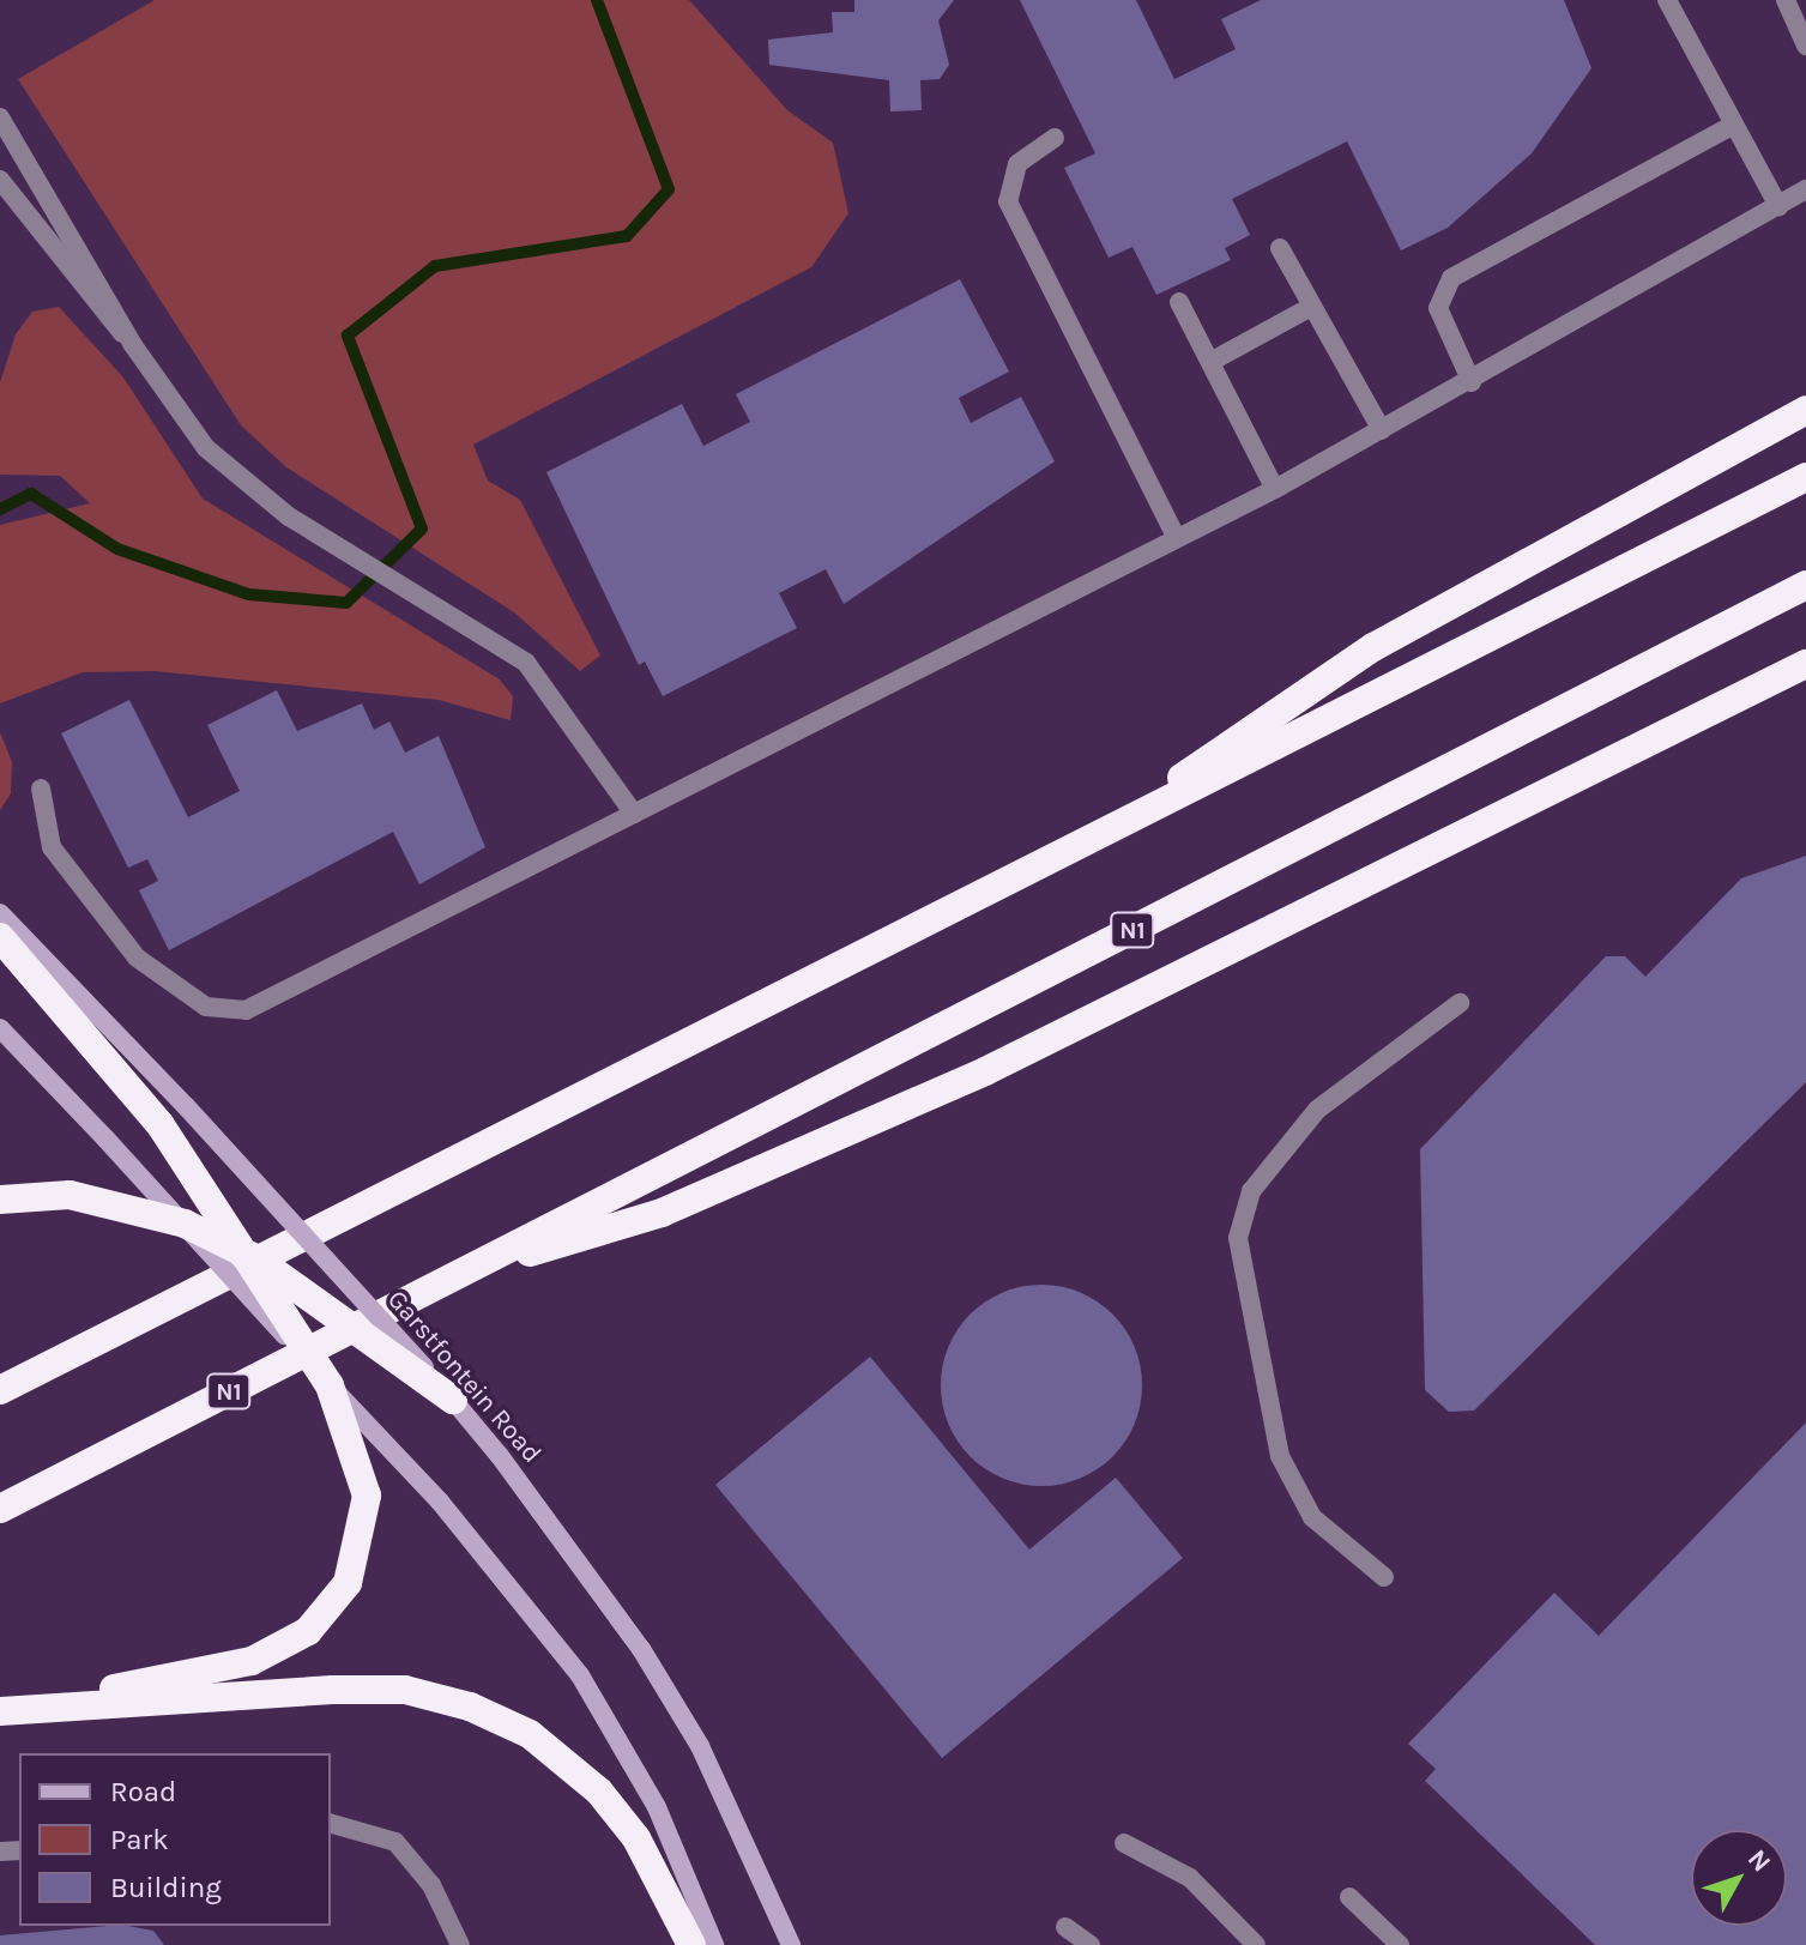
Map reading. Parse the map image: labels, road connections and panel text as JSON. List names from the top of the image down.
{
  "streets": {
    "highway": ["N1"],
    "main road": ["Garstfontein Road"]
  },
  "legend": ["Road", "Park", "Building"],
  "north": "top right"
}
